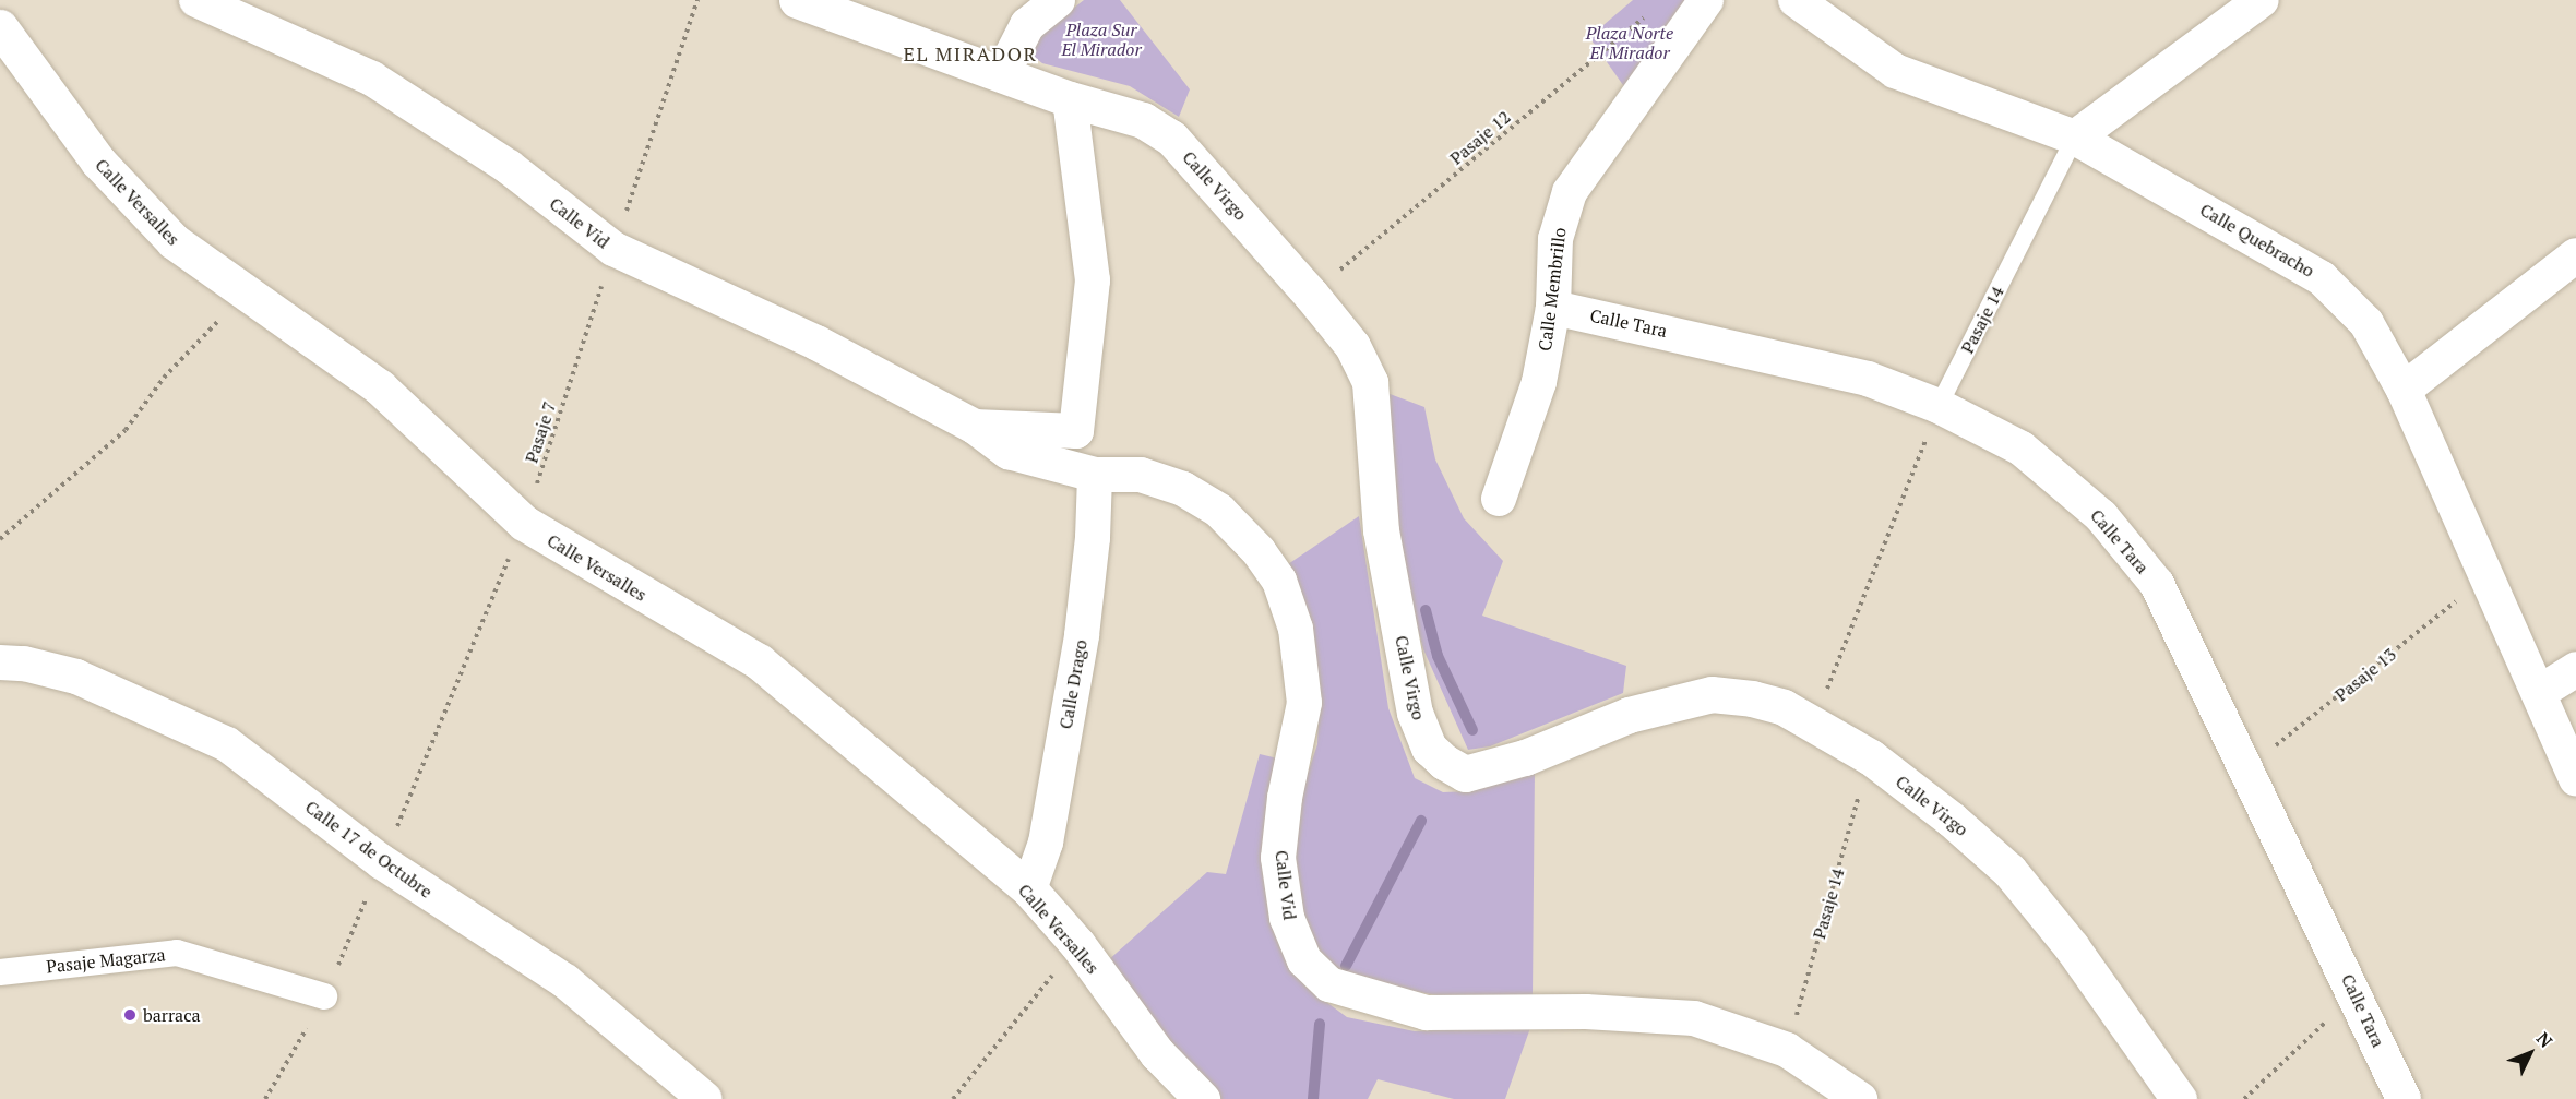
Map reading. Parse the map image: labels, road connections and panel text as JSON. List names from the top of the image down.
{
  "streets": {
    "street": [
      "Calle Virgo",
      "Calle Versalles",
      "Calle Vid",
      "Calle Quebracho",
      "Calle Membrillo",
      "Pasaje 14",
      "Calle Tara",
      "Calle Drago",
      "Calle 17 de Octubre",
      "Pasaje Magarza"
    ],
    "path": ["Pasaje 12", "Pasaje 7", "Pasaje 13"]
  },
  "crossings": [
    ["Pasaje 12", "Calle Virgo"],
    ["Calle Virgo", "Calle Vid"],
    ["Calle Virgo", "Pasaje 14"],
    ["Calle Versalles", "Pasaje 7"],
    ["Calle Versalles", "Calle Drago"],
    ["Calle Vid", "Pasaje 14"],
    ["Calle Vid", "Pasaje 7"],
    ["Calle Vid", "Calle Drago"],
    ["Calle Quebracho", "Pasaje 14"],
    ["Calle Quebracho", "Pasaje 13"],
    ["Calle Membrillo", "Calle Tara"],
    ["Pasaje 14", "Calle Tara"],
    ["Calle Tara", "Pasaje 13"],
    ["Pasaje 7", "Calle 17 de Octubre"]
  ],
  "districts": ["EL MIRADOR"],
  "parks": ["Plaza Sur El Mirador", "Plaza Norte El Mirador"],
  "places": ["barraca"],
  "north": "top right"
}
